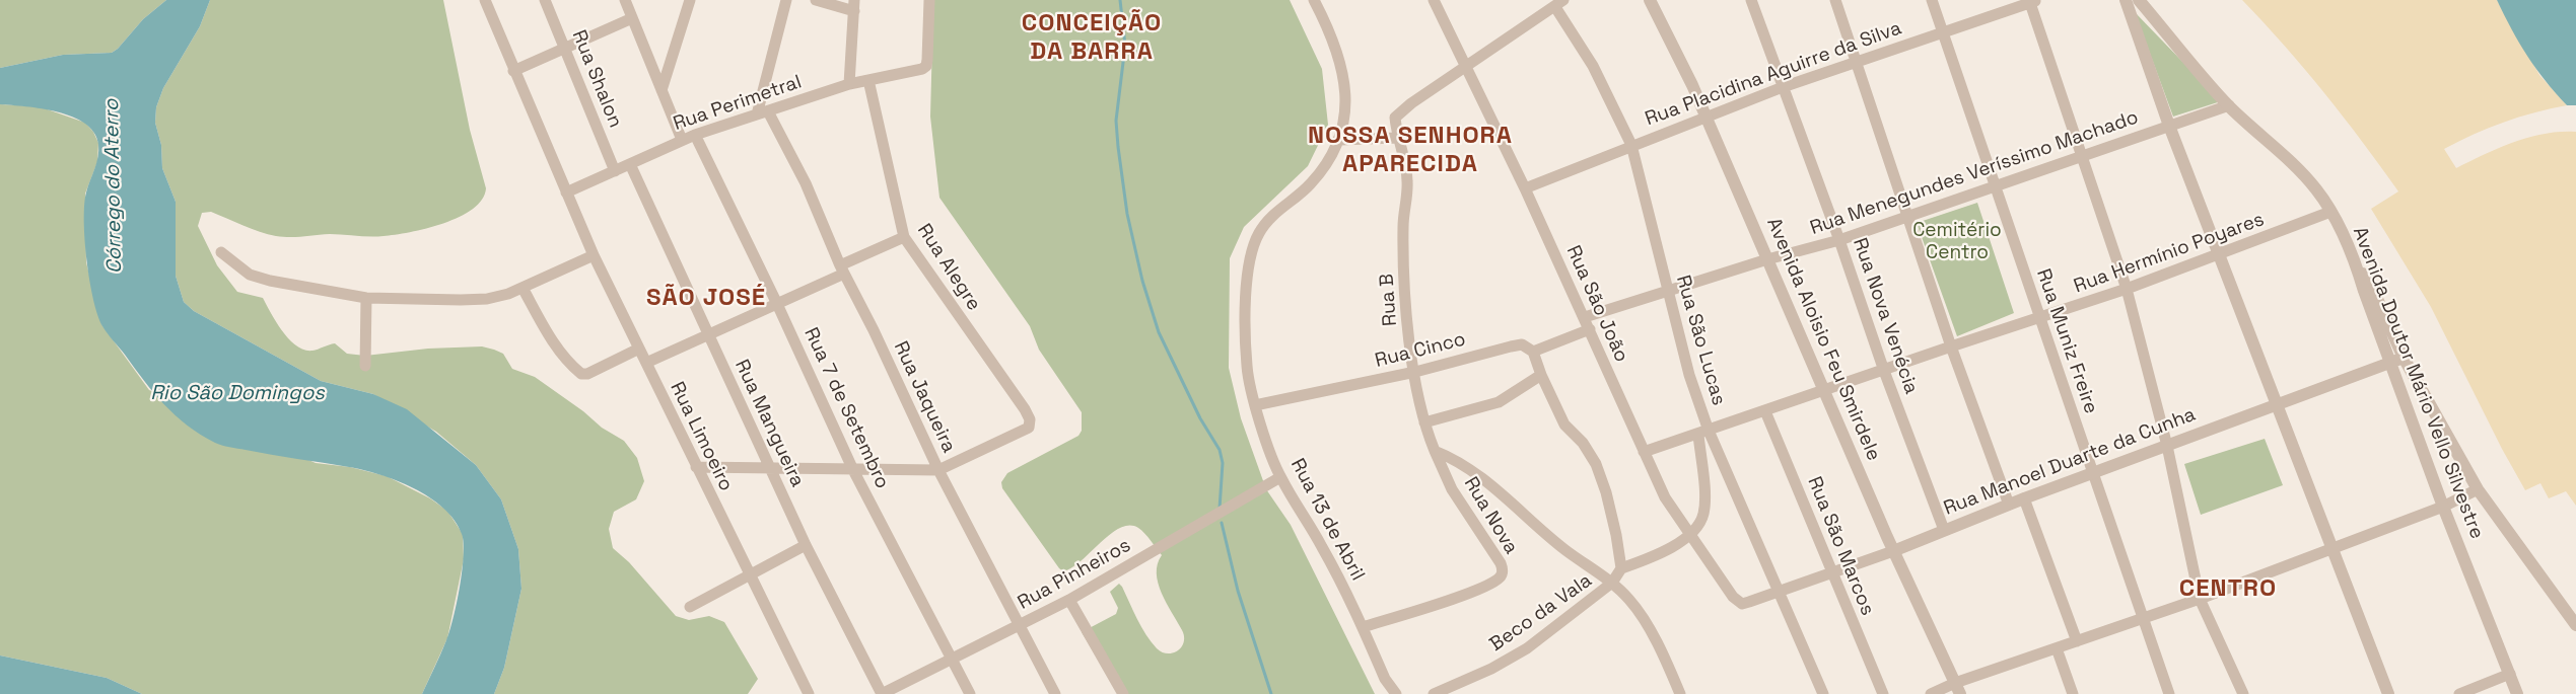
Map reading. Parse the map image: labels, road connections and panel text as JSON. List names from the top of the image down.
{
  "streets": {
    "street": [
      "Rua Placidina Aguirre da Silva",
      "Rua Shalon",
      "Rua Perimetral",
      "Rua Menegundes Veríssimo Machado",
      "Rua Hermínio Poyares",
      "Rua Alegre",
      "Rua B",
      "Rua São João",
      "Rua Nova Venécia",
      "Avenida Aloisio Feu Smirdele",
      "Rua São Lucas",
      "Rua Muniz Freire",
      "Rua Cinco",
      "Avenida Doutor Mário Vello Silvestre",
      "Rua Jaqueira",
      "Rua 7 de Setembro",
      "Rua Mangueira",
      "Rua Limoeiro",
      "Rua Manoel Duarte da Cunha",
      "Rua Nova",
      "Rua 13 de Abril",
      "Rua São Marcos",
      "Rua Pinheiros",
      "Beco da Vala"
    ]
  },
  "crossings": [
    ["Rua Placidina Aguirre da Silva", "Rua São João"],
    ["Rua Placidina Aguirre da Silva", "Rua Nova Venécia"],
    ["Rua Placidina Aguirre da Silva", "Avenida Aloisio Feu Smirdele"],
    ["Rua Placidina Aguirre da Silva", "Rua São Lucas"],
    ["Rua Placidina Aguirre da Silva", "Rua Muniz Freire"],
    ["Rua Shalon", "Rua Perimetral"],
    ["Rua Perimetral", "Rua Alegre"],
    ["Rua Perimetral", "Rua Jaqueira"],
    ["Rua Perimetral", "Rua 7 de Setembro"],
    ["Rua Perimetral", "Rua Mangueira"],
    ["Rua Perimetral", "Rua Limoeiro"],
    ["Rua Menegundes Veríssimo Machado", "Rua São João"],
    ["Rua Menegundes Veríssimo Machado", "Rua Nova Venécia"],
    ["Rua Menegundes Veríssimo Machado", "Avenida Aloisio Feu Smirdele"],
    ["Rua Menegundes Veríssimo Machado", "Rua São Lucas"],
    ["Rua Menegundes Veríssimo Machado", "Rua Muniz Freire"],
    ["Rua Menegundes Veríssimo Machado", "Avenida Doutor Mário Vello Silvestre"],
    ["Rua Hermínio Poyares", "Rua São João"],
    ["Rua Hermínio Poyares", "Rua Nova Venécia"],
    ["Rua Hermínio Poyares", "Avenida Aloisio Feu Smirdele"],
    ["Rua Hermínio Poyares", "Rua São Lucas"],
    ["Rua Hermínio Poyares", "Rua Muniz Freire"],
    ["Rua Hermínio Poyares", "Avenida Doutor Mário Vello Silvestre"],
    ["Rua Hermínio Poyares", "Rua São Marcos"],
    ["Rua Alegre", "Rua Jaqueira"],
    ["Rua B", "Rua São João"],
    ["Rua B", "Rua São Lucas"],
    ["Rua B", "Rua Cinco"],
    ["Rua B", "Rua Nova"],
    ["Rua São João", "Rua Cinco"],
    ["Rua São João", "Rua Manoel Duarte da Cunha"],
    ["Rua Nova Venécia", "Rua Manoel Duarte da Cunha"],
    ["Avenida Aloisio Feu Smirdele", "Rua Manoel Duarte da Cunha"],
    ["Rua São Lucas", "Rua Manoel Duarte da Cunha"],
    ["Rua Muniz Freire", "Rua Manoel Duarte da Cunha"],
    ["Rua Cinco", "Rua 13 de Abril"],
    ["Avenida Doutor Mário Vello Silvestre", "Rua Manoel Duarte da Cunha"],
    ["Rua Jaqueira", "Rua Pinheiros"],
    ["Rua 7 de Setembro", "Rua Pinheiros"],
    ["Rua Mangueira", "Rua Pinheiros"],
    ["Rua Manoel Duarte da Cunha", "Rua São Marcos"],
    ["Rua Nova", "Rua 13 de Abril"],
    ["Rua 13 de Abril", "Rua Pinheiros"]
  ],
  "districts": [
    "CONCEIÇÃO DA BARRA",
    "NOSSA SENHORA APARECIDA",
    "SÃO JOSÉ",
    "CENTRO"
  ],
  "water": ["Córrego do Aterro", "Rio São Domingos"],
  "parks": ["Cemitério Centro"]
}
